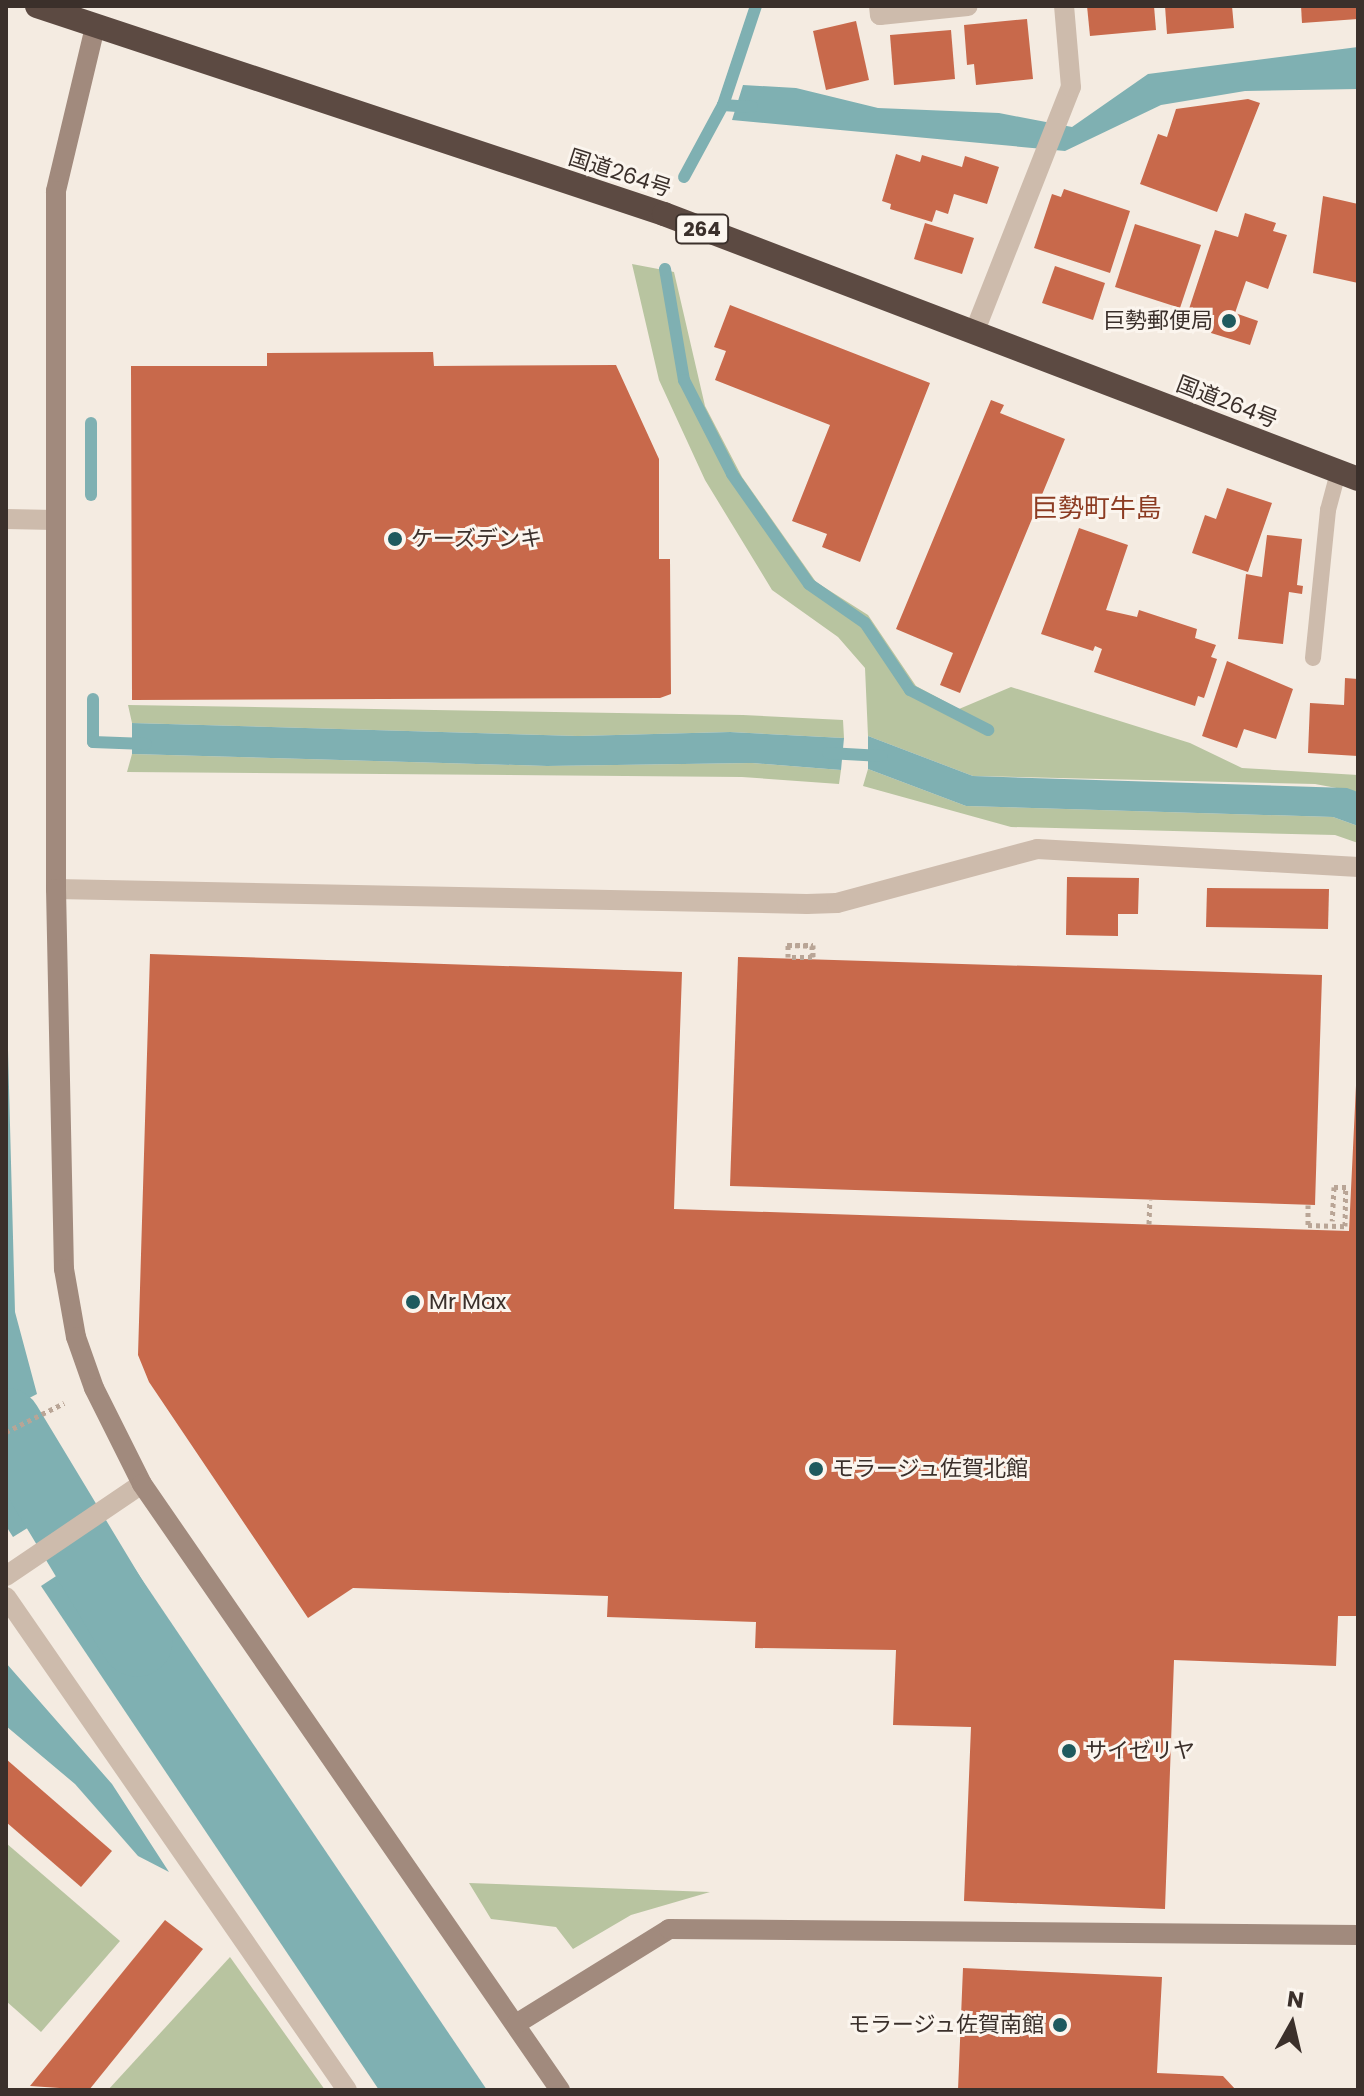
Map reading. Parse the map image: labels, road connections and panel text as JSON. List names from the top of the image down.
{
  "streets": {
    "highway": ["国道264号", "264"]
  },
  "districts": ["巨勢町牛島"],
  "places": [
    "巨勢郵便局",
    "ケーズデンキ",
    "Mr Max",
    "モラージュ佐賀北館",
    "サイゼリヤ",
    "モラージュ佐賀南館"
  ],
  "north": "top"
}
